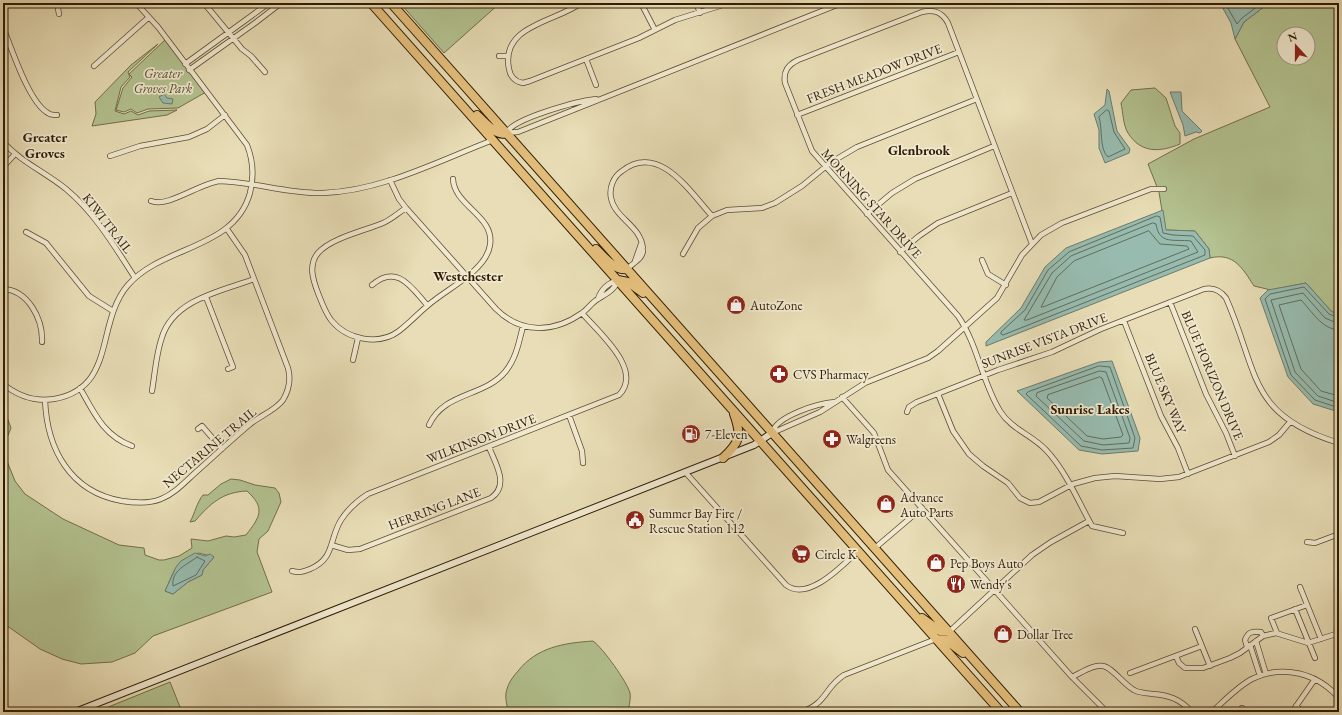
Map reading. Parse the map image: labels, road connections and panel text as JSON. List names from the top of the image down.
{
  "streets": {
    "street": [
      "FRESH MEADOW DRIVE",
      "MORNING STAR DRIVE",
      "KIWI TRAIL",
      "SUNRISE VISTA DRIVE",
      "BLUE HORIZON DRIVE",
      "BLUE SKY WAY",
      "WILKINSON DRIVE",
      "NECTARINE TRAIL",
      "HERRING LANE"
    ]
  },
  "crossings": [
    ["FRESH MEADOW DRIVE", "MORNING STAR DRIVE"],
    ["MORNING STAR DRIVE", "SUNRISE VISTA DRIVE"],
    ["SUNRISE VISTA DRIVE", "BLUE HORIZON DRIVE"],
    ["SUNRISE VISTA DRIVE", "BLUE SKY WAY"],
    ["WILKINSON DRIVE", "HERRING LANE"]
  ],
  "districts": [
    "Greater Groves",
    "Glenbrook",
    "Westchester",
    "Sunrise Lakes"
  ],
  "parks": ["Greater Groves Park"],
  "places": {
    "shop": [
      "AutoZone",
      "Advance Auto Parts",
      "Pep Boys Auto",
      "Dollar Tree"
    ],
    "pharmacy": ["CVS Pharmacy", "Walgreens"],
    "fuel station": ["7-Eleven"],
    "public building": ["Summer Bay Fire / Rescue Station 112"],
    "supermarket": ["Circle K"],
    "restaurant": ["Wendy's"]
  },
  "north": "top"
}
